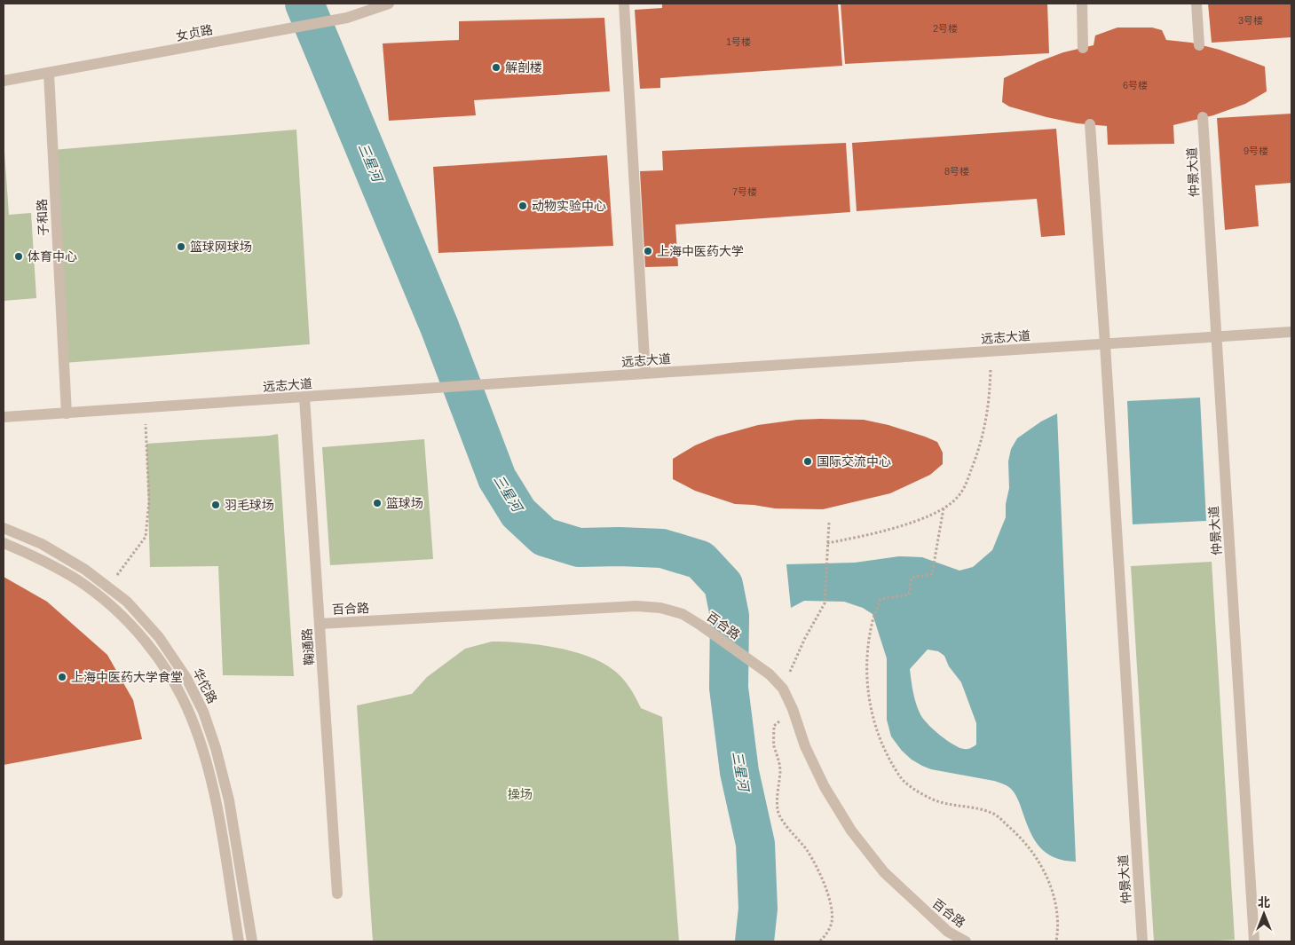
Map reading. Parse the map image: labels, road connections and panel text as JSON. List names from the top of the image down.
{
  "streets": {
    "street": [
      "女贞路",
      "仲景大道",
      "子和路",
      "远志大道",
      "百合路",
      "鞠通路",
      "华佗路"
    ]
  },
  "crossings": [
    ["女贞路", "子和路"],
    ["仲景大道", "远志大道"],
    ["子和路", "远志大道"],
    ["远志大道", "鞠通路"],
    ["百合路", "鞠通路"]
  ],
  "water": ["三星河"],
  "parks": ["操场"],
  "places": [
    "解剖楼",
    "动物实验中心",
    "篮球网球场",
    "上海中医药大学",
    "体育中心",
    "国际交流中心",
    "篮球场",
    "羽毛球场",
    "上海中医药大学食堂"
  ],
  "house_numbers": [
    "3号楼",
    "2号楼",
    "1号楼",
    "6号楼",
    "9号楼",
    "8号楼",
    "7号楼"
  ],
  "north": "top"
}
